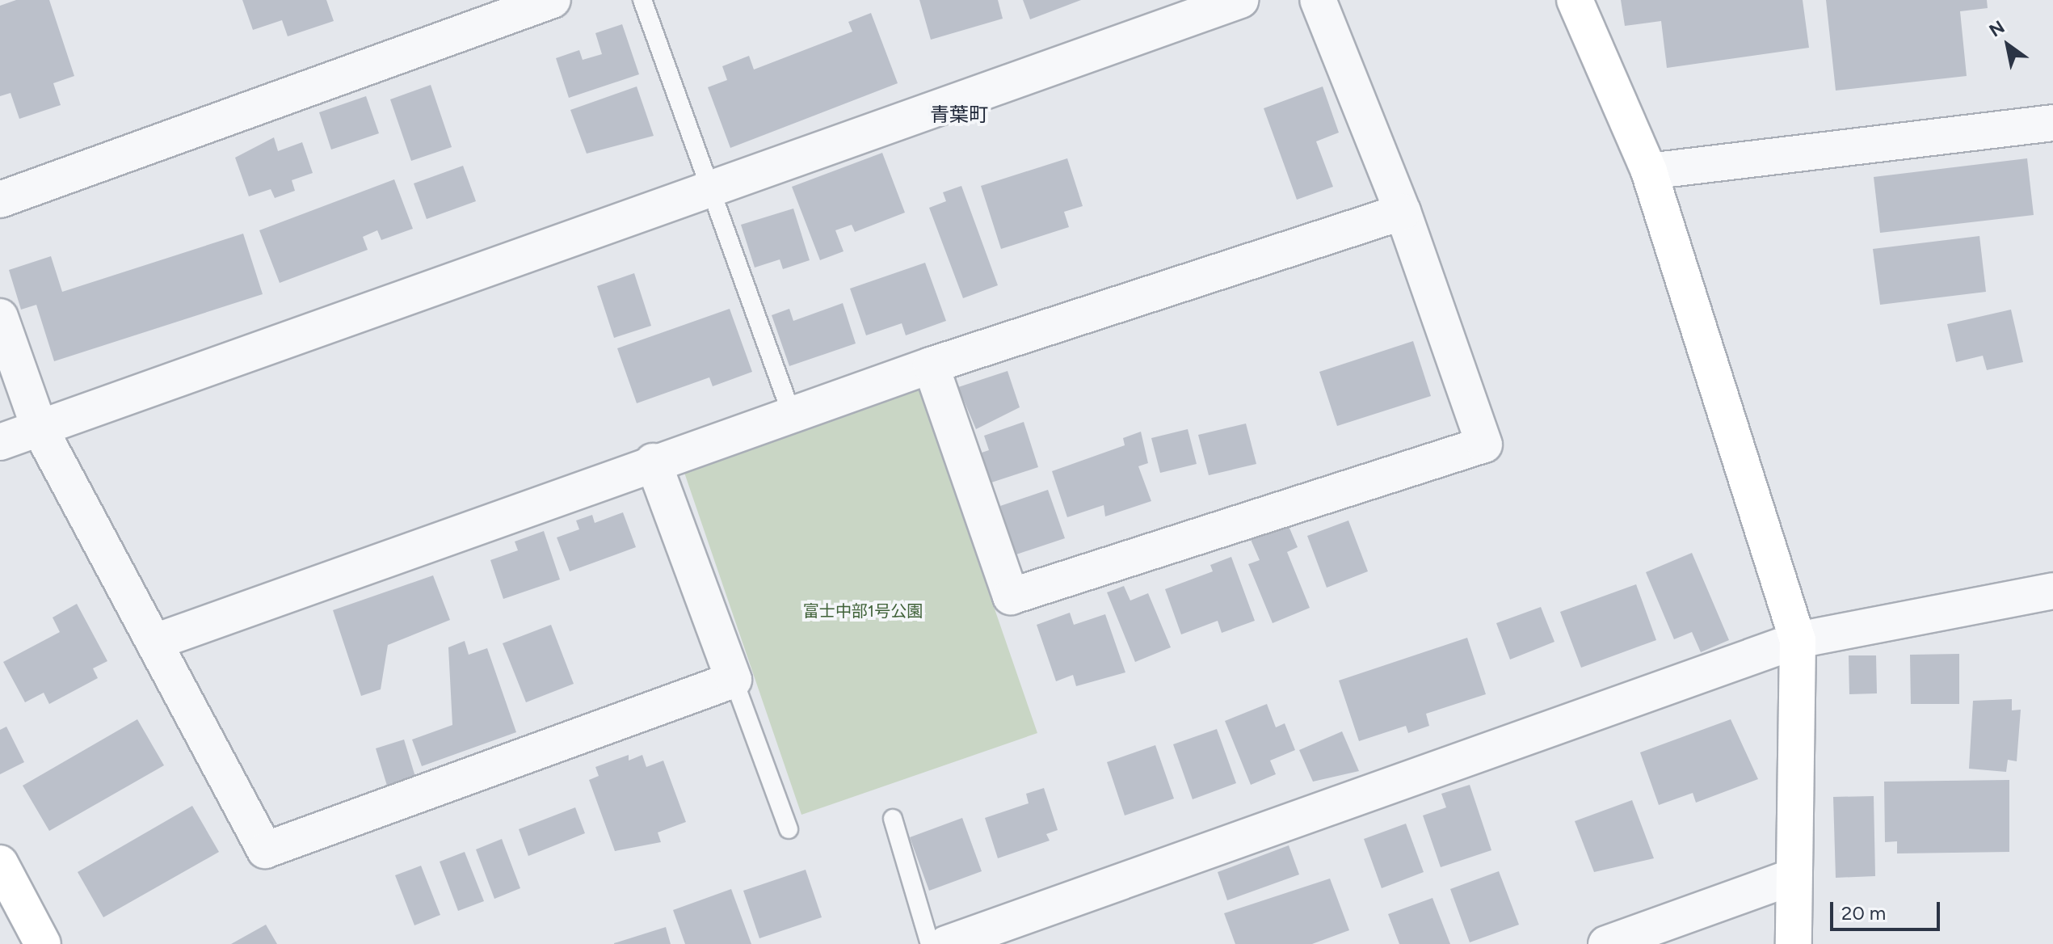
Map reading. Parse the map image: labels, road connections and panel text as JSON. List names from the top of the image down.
{
  "districts": ["青葉町"],
  "parks": ["富士中部1号公園"],
  "scale_bar": "20 m",
  "north": "top left"
}
